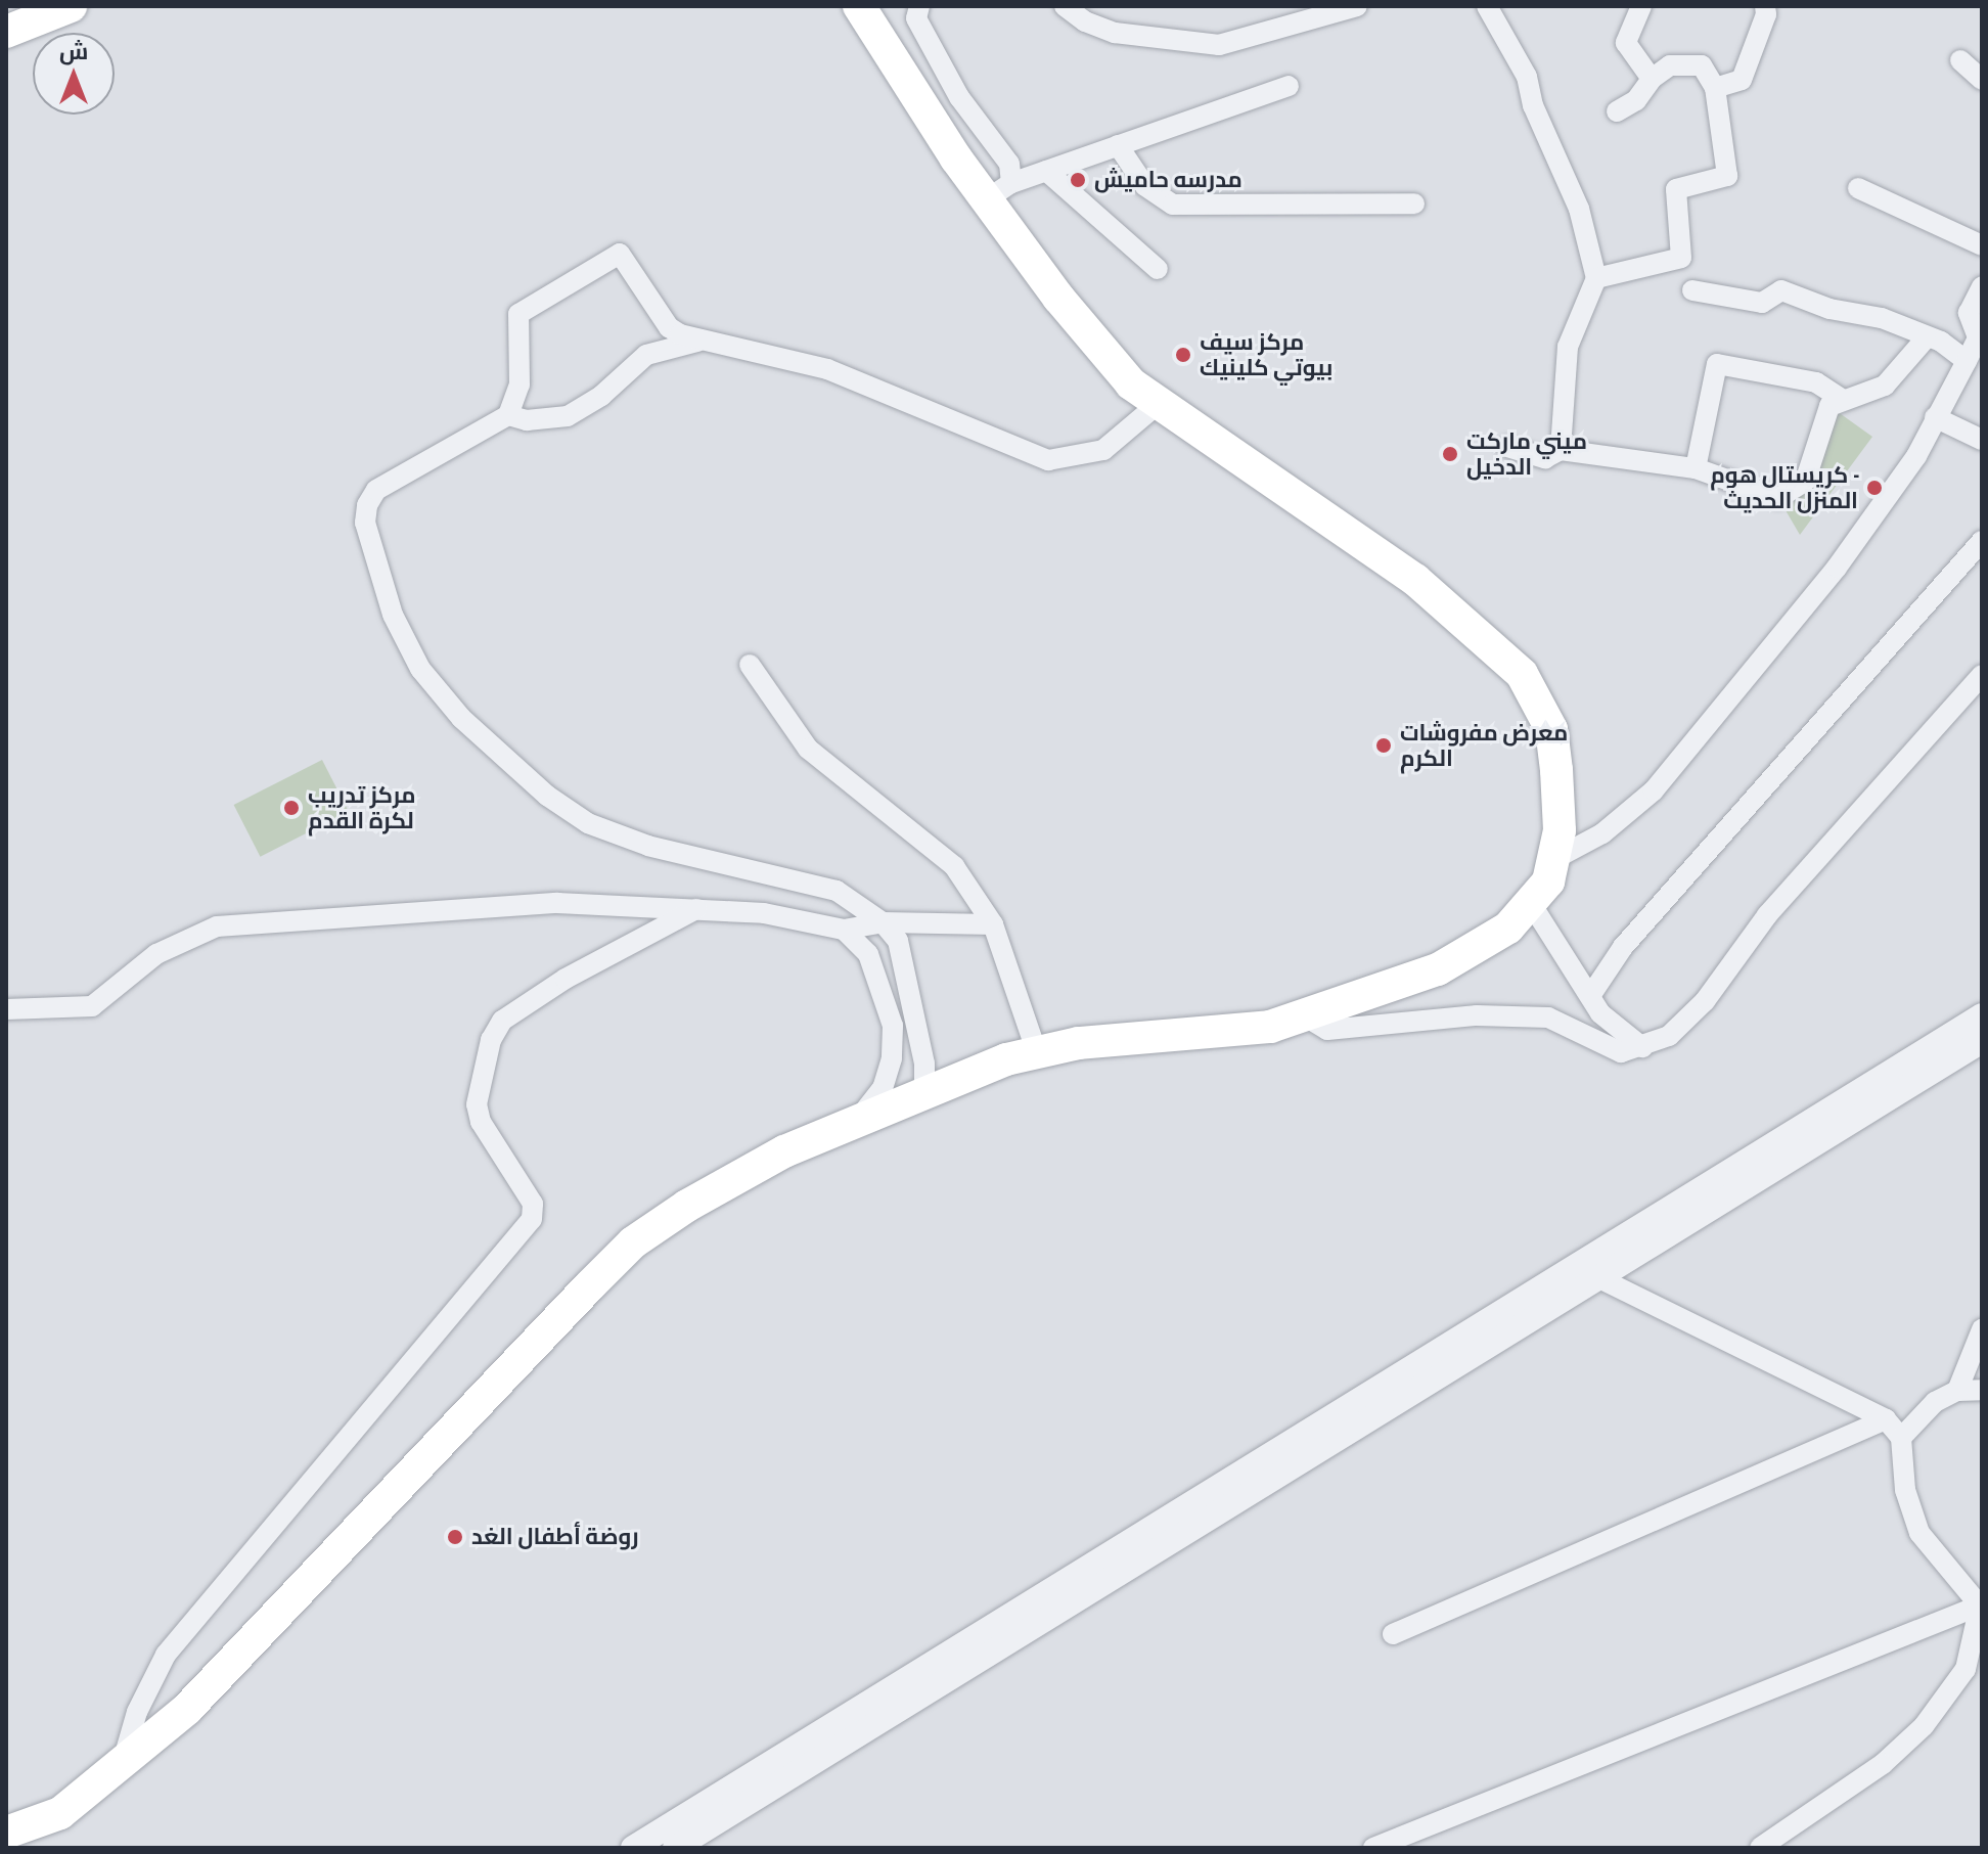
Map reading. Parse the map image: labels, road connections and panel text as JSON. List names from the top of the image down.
{
  "places": [
    "مدرسه حاميش",
    "مركز سيف بيوتي كلينيك",
    "ميني ماركت الدخيل",
    "كريستال هوم - المنزل الحديث",
    "معرض مفروشات الكرم",
    "مركز تدريب لكرة القدم",
    "روضة أطفال الغد"
  ],
  "north": "top"
}
